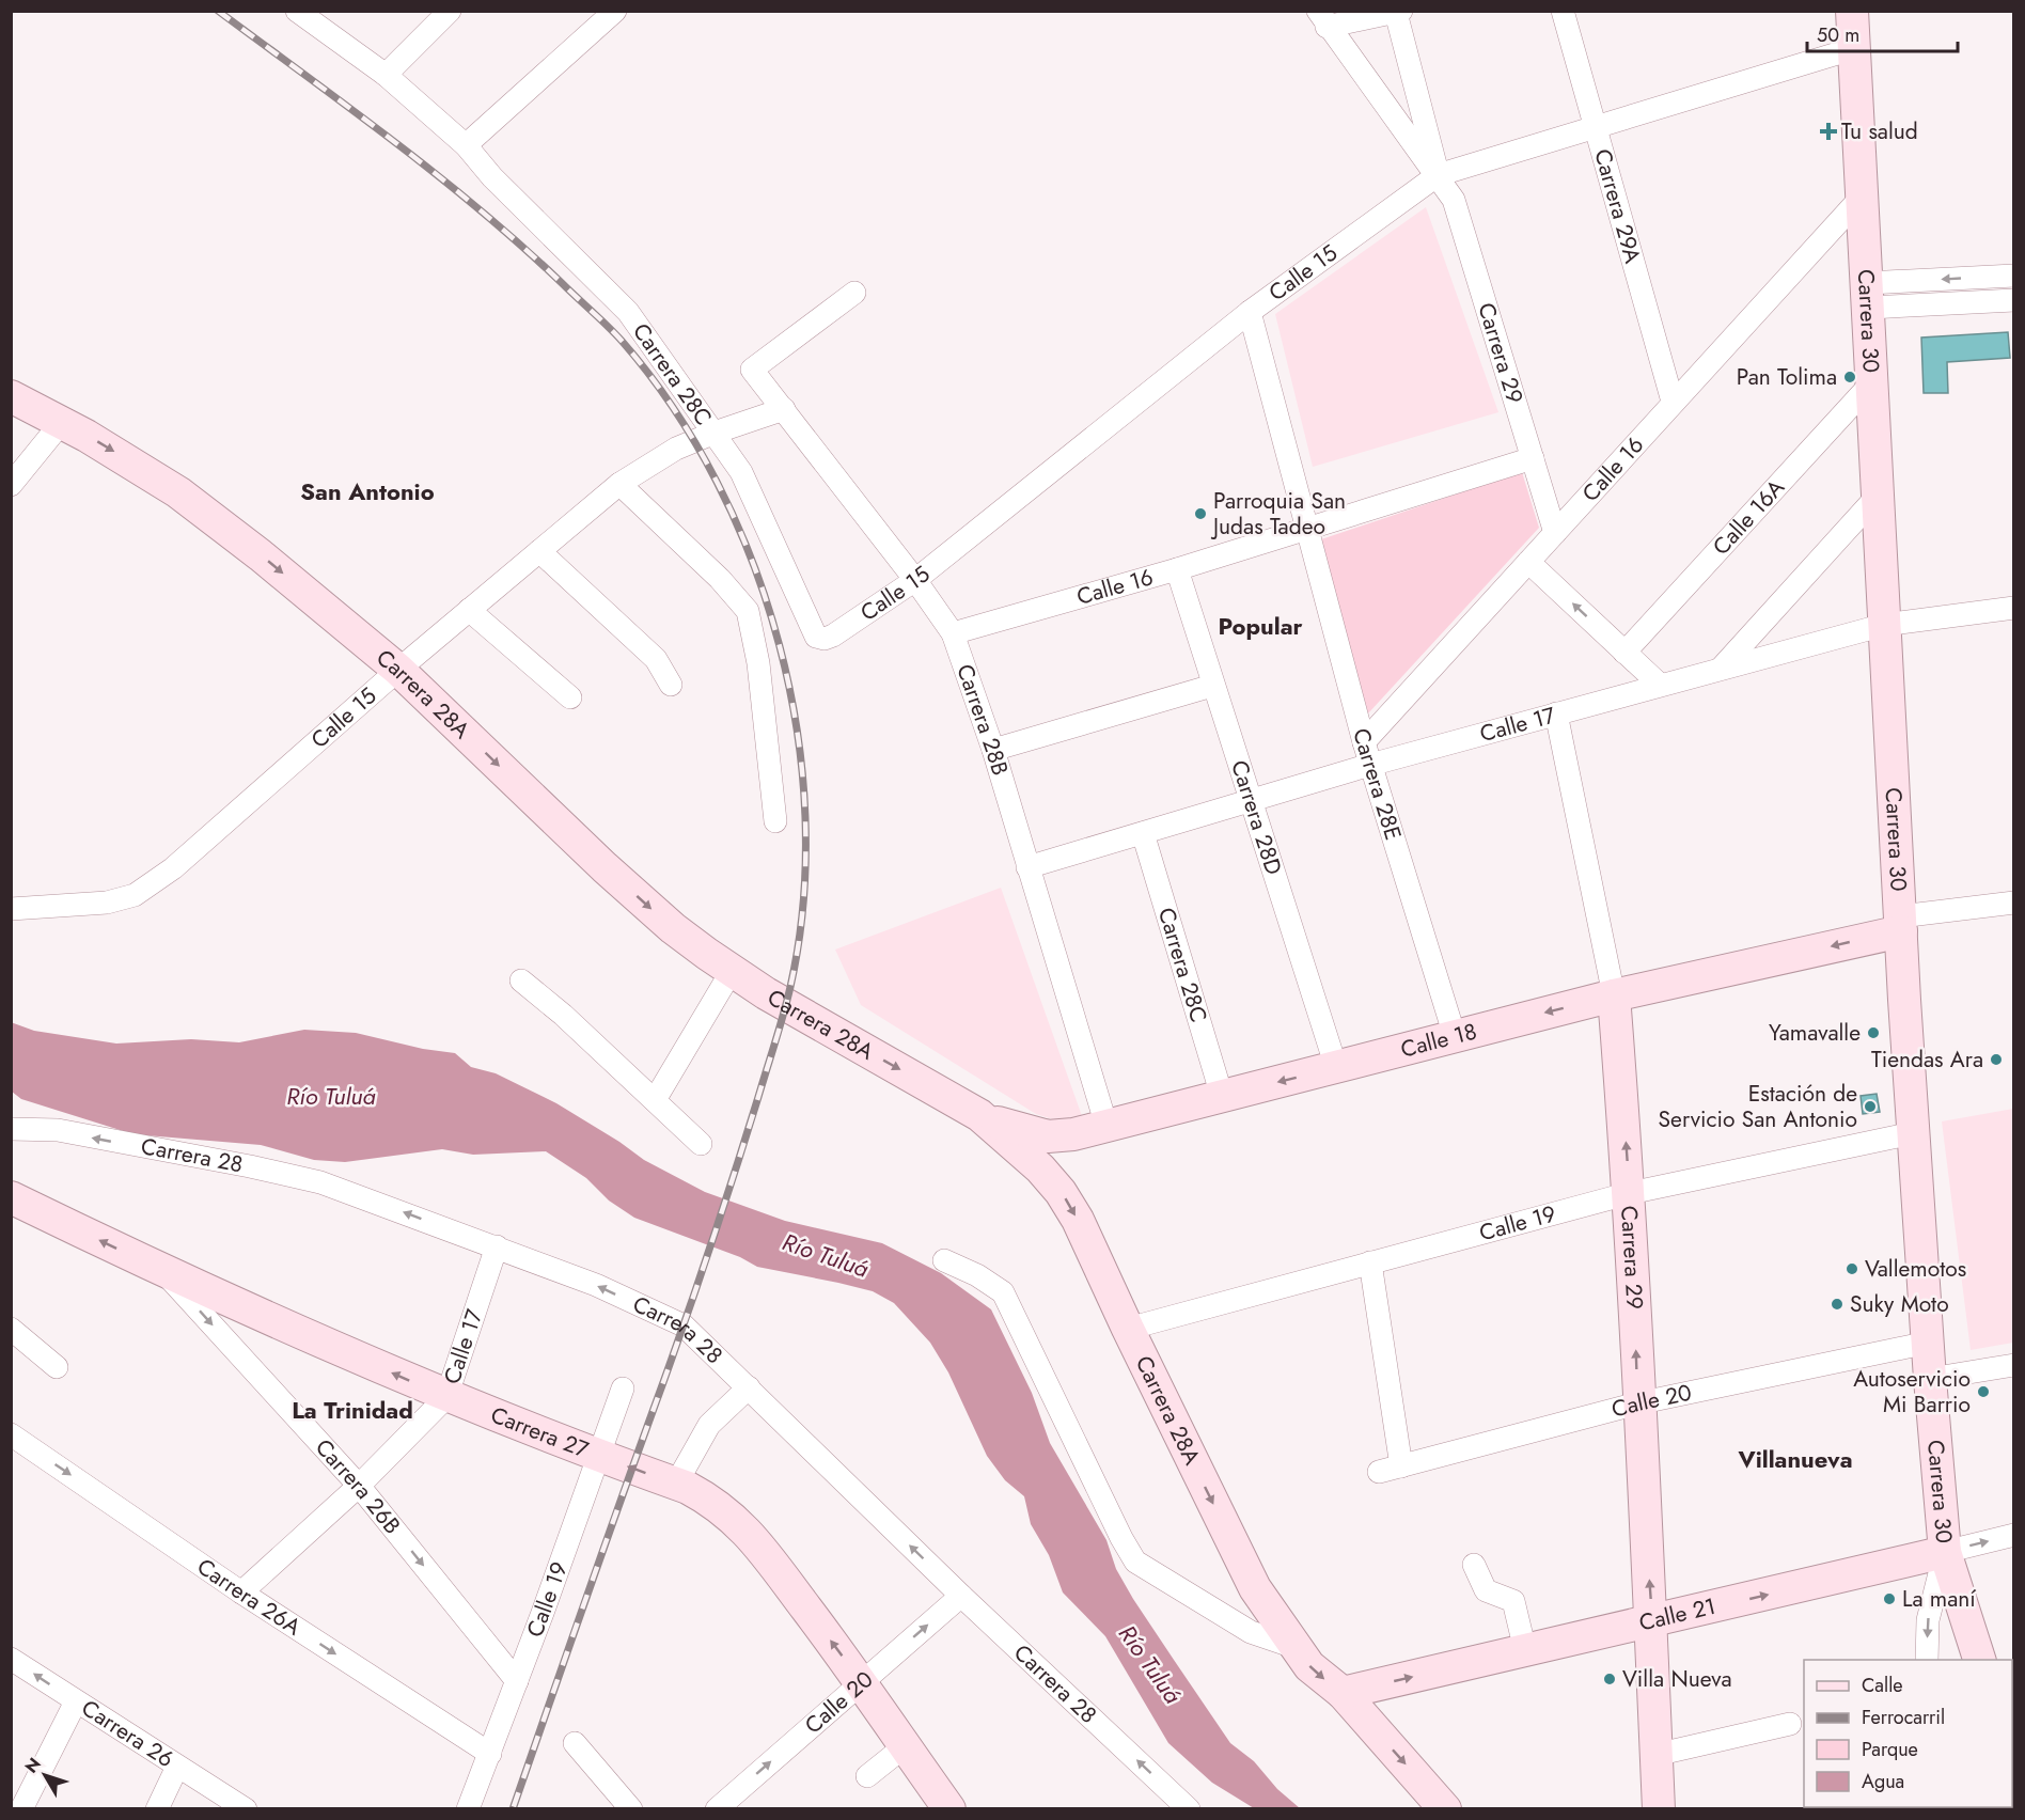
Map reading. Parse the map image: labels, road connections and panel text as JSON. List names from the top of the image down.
{
  "streets": {
    "street": [
      "Carrera 29A",
      "Calle 15",
      "Carrera 30",
      "Carrera 29",
      "Carrera 28C",
      "Calle 16",
      "Calle 16A",
      "Carrera 28A",
      "Carrera 28B",
      "Calle 17",
      "Carrera 28E",
      "Carrera 28D",
      "Calle 18",
      "Carrera 28",
      "Calle 19",
      "Calle 20",
      "Carrera 27",
      "Carrera 26B",
      "Carrera 26A",
      "Calle 21",
      "Carrera 26"
    ]
  },
  "crossings": [
    ["Carrera 29A", "Calle 15"],
    ["Carrera 29A", "Calle 16"],
    ["Calle 15", "Carrera 30"],
    ["Calle 15", "Carrera 29"],
    ["Calle 15", "Carrera 28C"],
    ["Calle 15", "Carrera 28A"],
    ["Calle 15", "Carrera 28B"],
    ["Calle 15", "Carrera 28E"],
    ["Carrera 30", "Calle 16"],
    ["Carrera 30", "Calle 16A"],
    ["Carrera 30", "Calle 17"],
    ["Carrera 30", "Calle 18"],
    ["Carrera 30", "Calle 19"],
    ["Carrera 30", "Calle 20"],
    ["Carrera 30", "Calle 21"],
    ["Carrera 29", "Calle 16"],
    ["Carrera 29", "Calle 17"],
    ["Carrera 29", "Calle 18"],
    ["Carrera 29", "Calle 19"],
    ["Carrera 29", "Calle 20"],
    ["Carrera 29", "Calle 21"],
    ["Carrera 28C", "Calle 17"],
    ["Carrera 28C", "Calle 18"],
    ["Calle 16", "Carrera 28B"],
    ["Calle 16", "Carrera 28E"],
    ["Calle 16", "Carrera 28D"],
    ["Carrera 28A", "Calle 18"],
    ["Carrera 28A", "Calle 19"],
    ["Carrera 28A", "Calle 21"],
    ["Carrera 28B", "Calle 17"],
    ["Carrera 28B", "Calle 18"],
    ["Calle 17", "Carrera 28E"],
    ["Calle 17", "Carrera 28D"],
    ["Calle 17", "Carrera 28"],
    ["Calle 17", "Carrera 27"],
    ["Calle 17", "Carrera 26B"],
    ["Calle 17", "Carrera 26A"],
    ["Carrera 28E", "Calle 18"],
    ["Carrera 28D", "Calle 18"],
    ["Carrera 28", "Calle 20"],
    ["Calle 19", "Calle 20"],
    ["Calle 19", "Carrera 27"],
    ["Calle 19", "Carrera 26B"],
    ["Calle 19", "Carrera 26A"],
    ["Calle 20", "Carrera 27"],
    ["Carrera 27", "Carrera 26B"]
  ],
  "one_way": [
    "Calle 18",
    "Carrera 27",
    "Carrera 26B",
    "Carrera 26A",
    "Calle 21"
  ],
  "districts": [
    "San Antonio",
    "Popular",
    "La Trinidad",
    "Villanueva"
  ],
  "water": ["Río Tuluá"],
  "places": {
    "health": ["Tu salud"],
    "other": [
      "Pan Tolima",
      "Parroquia San Judas Tadeo",
      "Yamavalle",
      "Tiendas Ara",
      "Estación de Servicio San Antonio",
      "Vallemotos",
      "Suky Moto",
      "Autoservicio Mi Barrio",
      "La maní",
      "Villa Nueva"
    ]
  },
  "legend": [
    "Calle",
    "Ferrocarril",
    "Parque",
    "Agua"
  ],
  "scale_bar": "50 m",
  "north": "top left"
}
